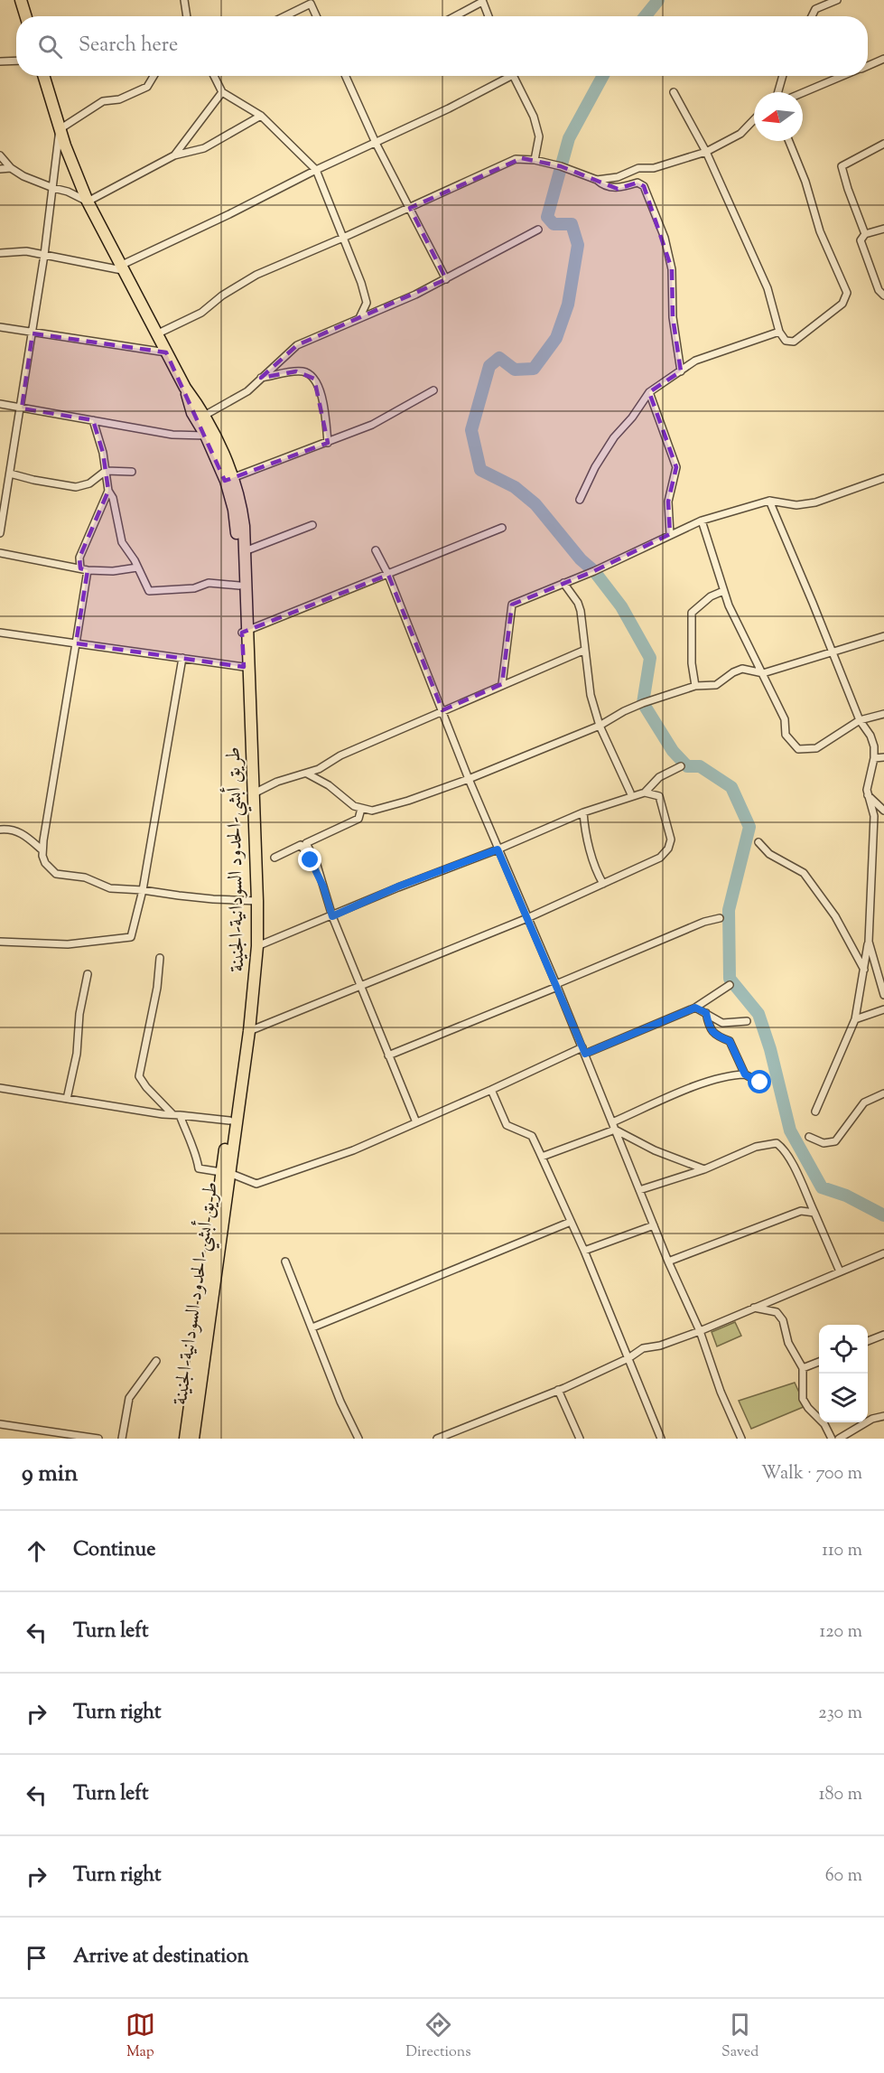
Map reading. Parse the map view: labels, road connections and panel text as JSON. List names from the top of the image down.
{
  "streets": {
    "highway": ["طريق أبشي-الحدود السودانية-الجنينة"]
  },
  "north": "left",
  "page": {
    "search": "Search here",
    "heading": ["9 min", "Walk · 700 m"],
    "list": [
      ["Continue", "110 m"],
      ["Turn left", "120 m"],
      ["Turn right", "230 m"],
      ["Turn left", "180 m"],
      ["Turn right", "60 m"],
      "Arrive at destination"
    ],
    "nav": ["Map", "Directions", "Saved"]
  }
}
